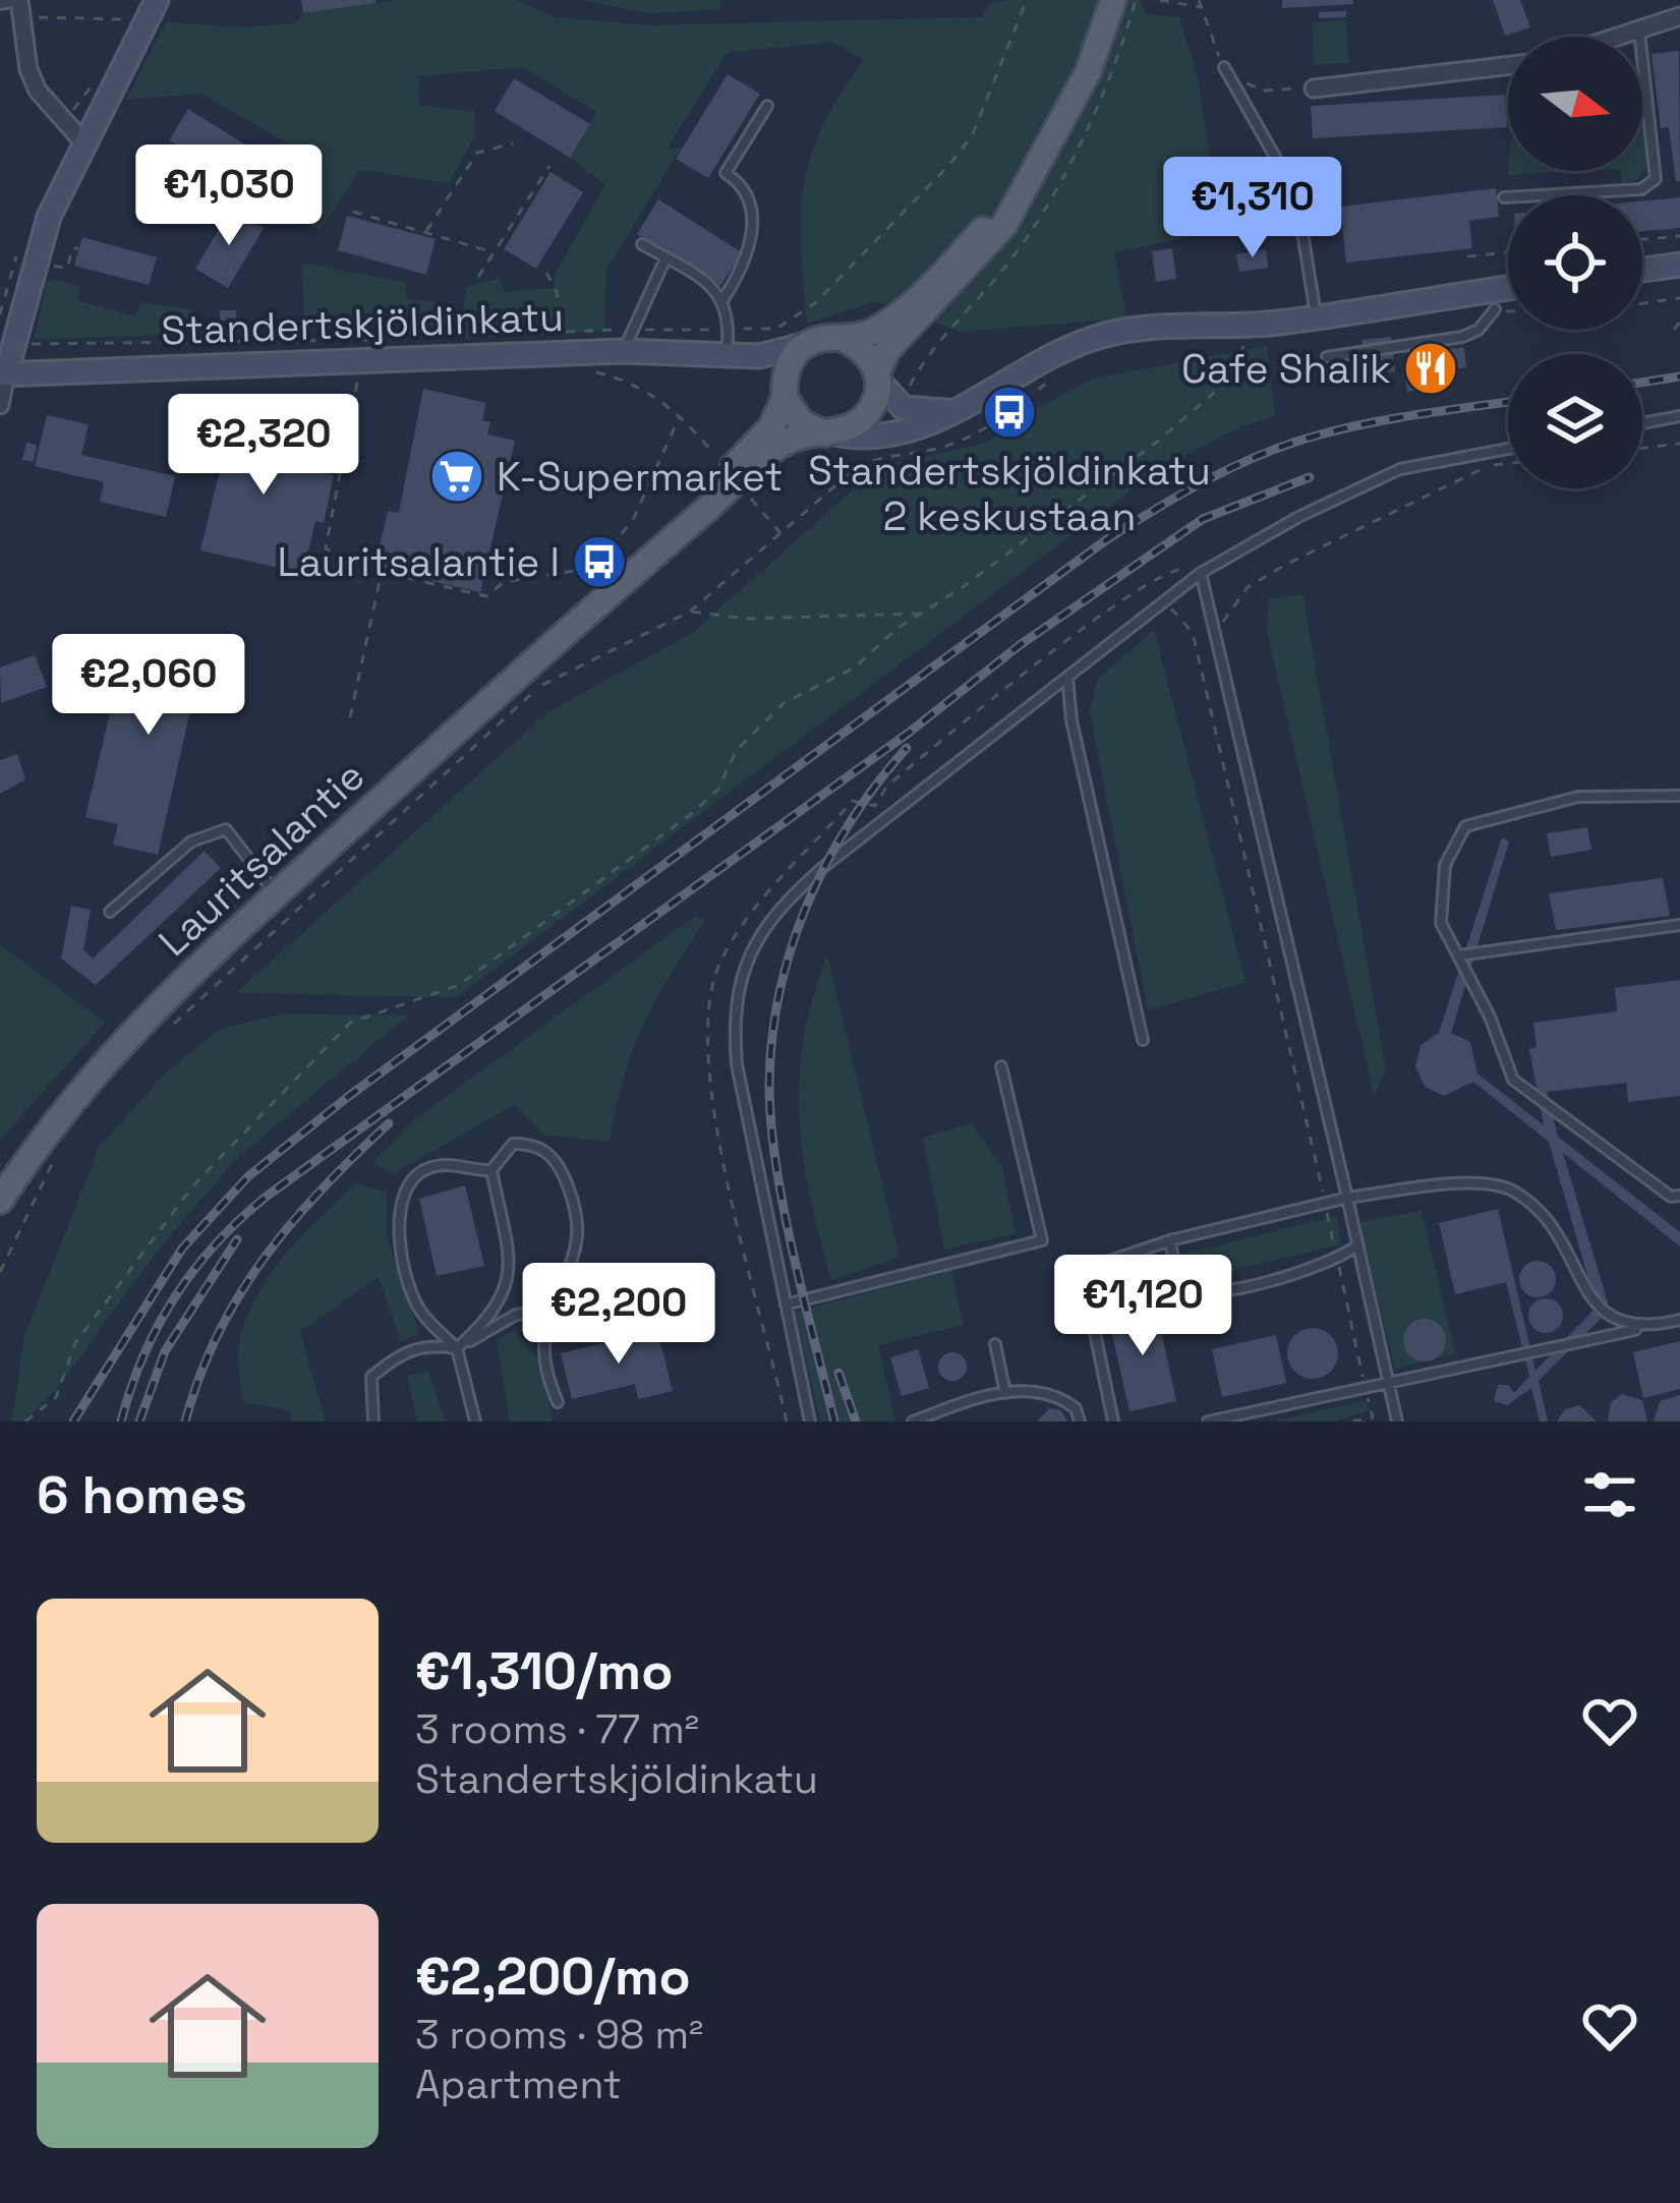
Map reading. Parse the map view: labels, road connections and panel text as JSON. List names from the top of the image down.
{
  "streets": {
    "main road": ["Lauritsalantie"],
    "street": ["Standertskjöldinkatu"]
  },
  "crossings": [
    ["Standertskjöldinkatu", "Lauritsalantie"]
  ],
  "places": {
    "restaurant": ["Cafe Shalik"],
    "bus stop": ["Standertskjöldinkatu 2 keskustaan", "Lauritsalantie I"],
    "supermarket": ["K-Supermarket"]
  },
  "north": "right",
  "page": {
    "price": [
      "€1,030",
      "€1,310",
      "€2,320",
      "€2,060",
      "€1,120",
      "€2,200"
    ],
    "heading": "6 homes",
    "list": [
      {
        "name": "€1,310/mo",
        "note": "3 rooms · 77 m² · Standertskjöldinkatu"
      },
      {
        "name": "€2,200/mo",
        "note": "3 rooms · 98 m² · Apartment"
      }
    ]
  }
}
